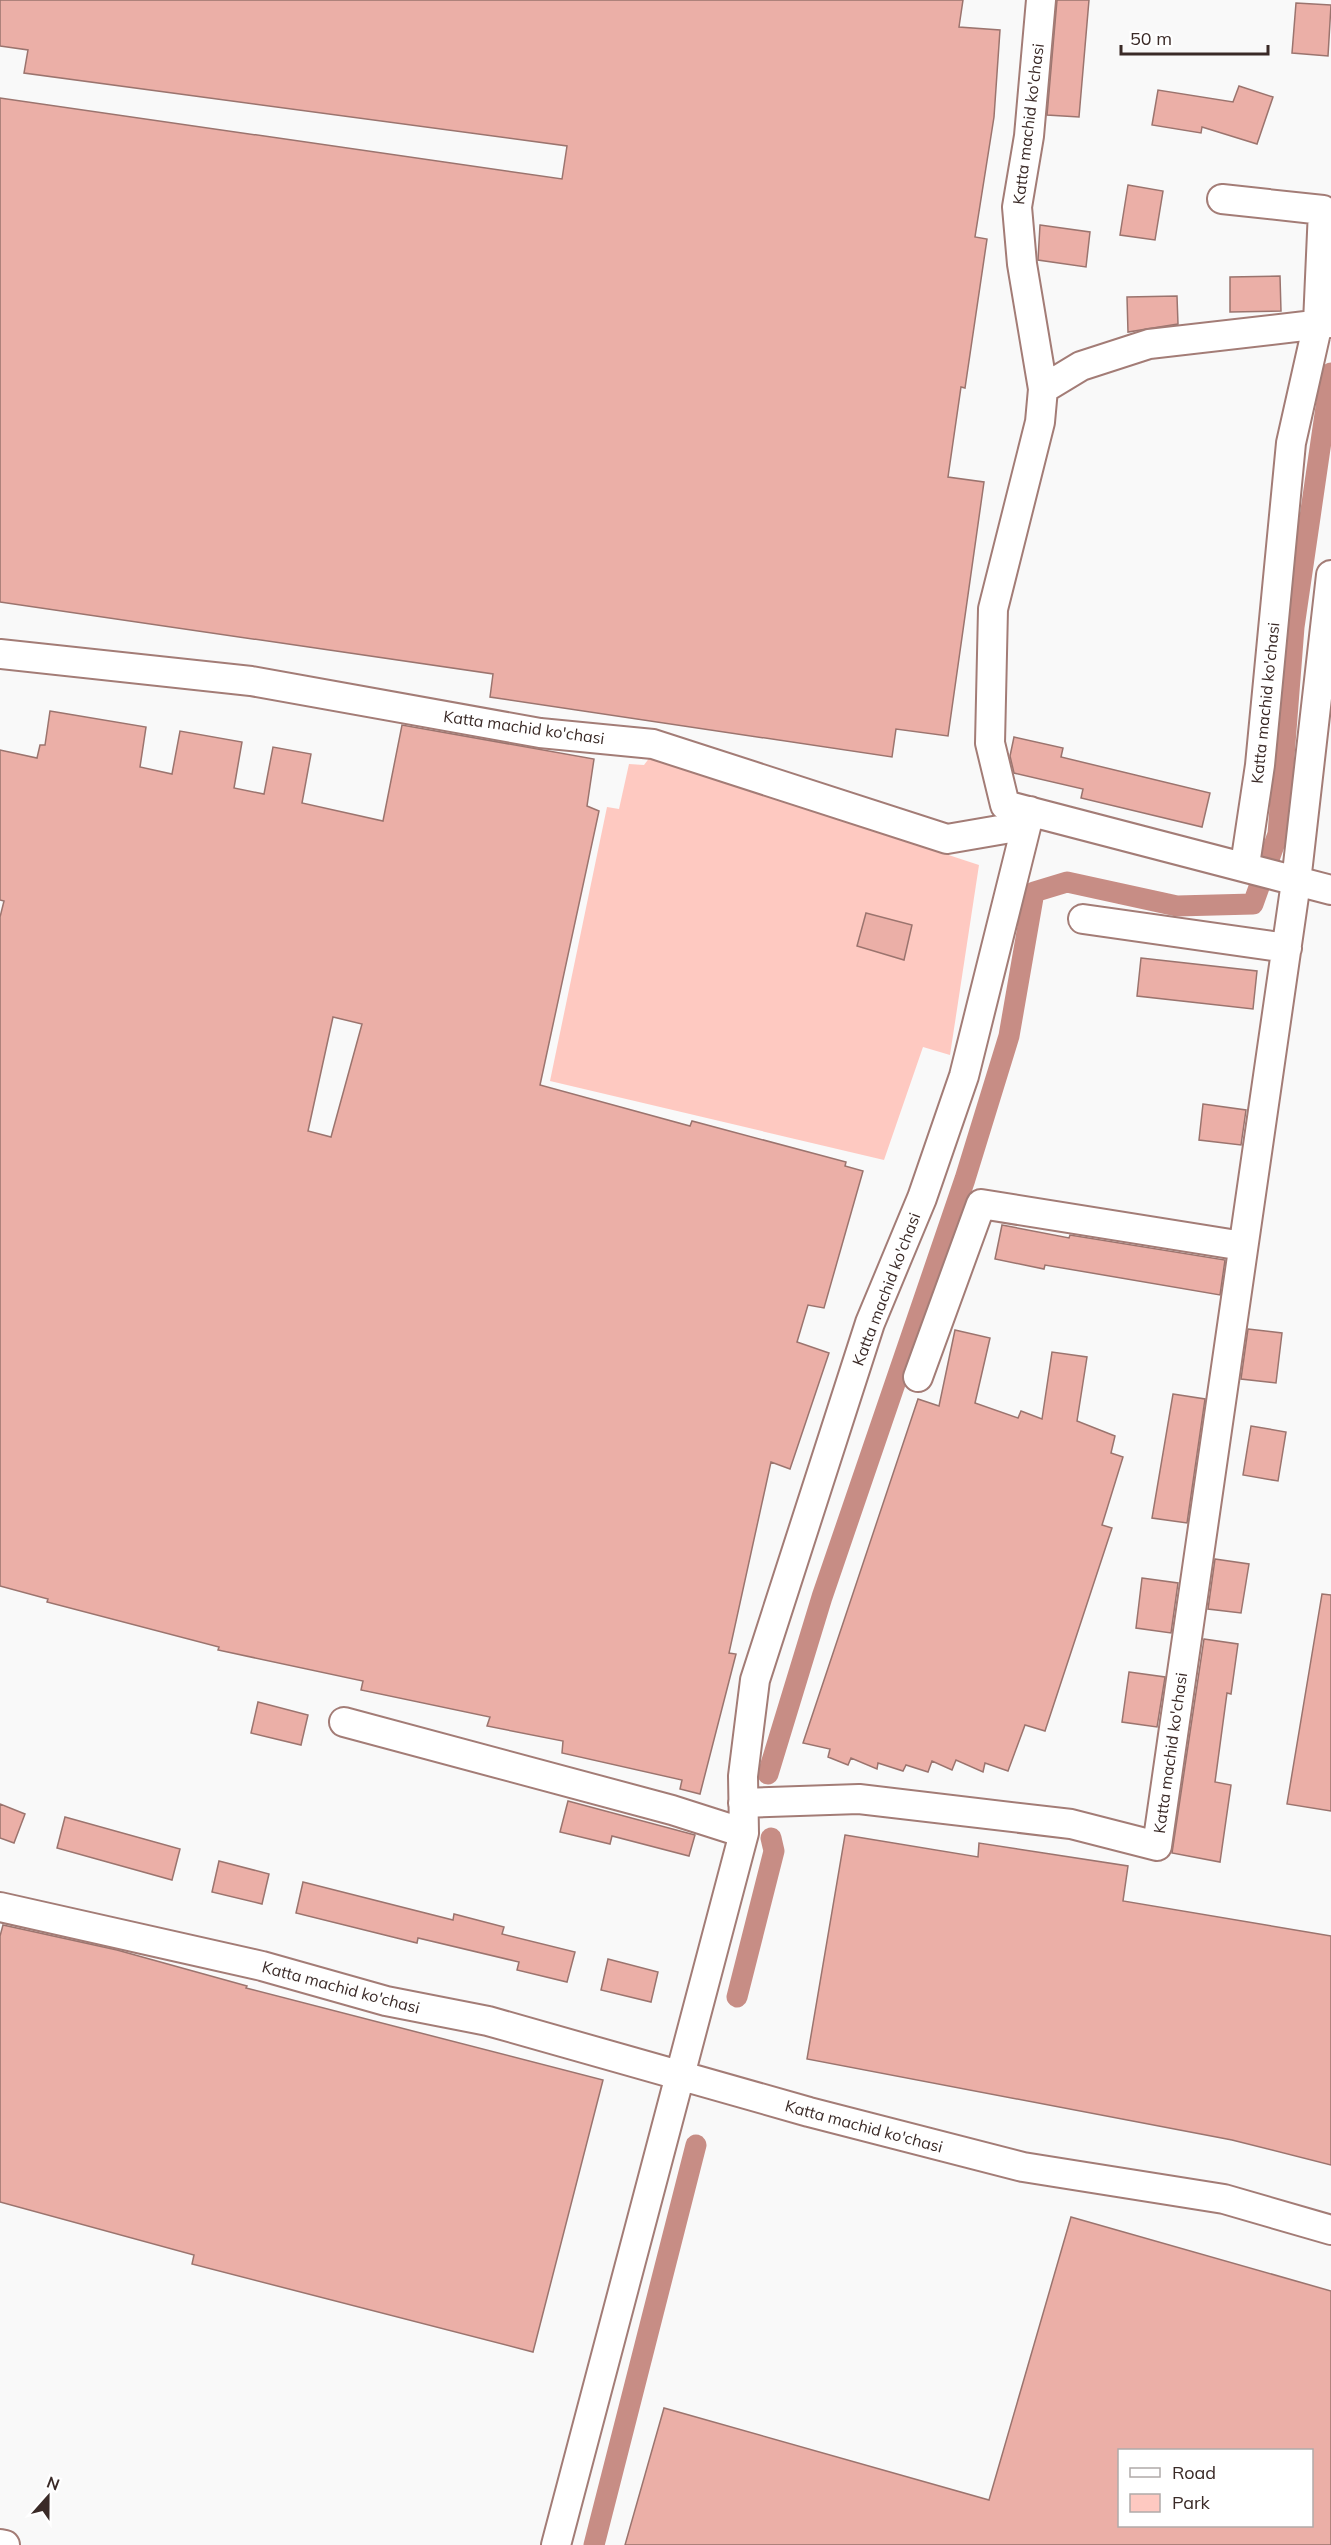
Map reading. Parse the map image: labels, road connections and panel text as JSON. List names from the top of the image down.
{
  "streets": {
    "street": ["Katta machid ko'chasi"]
  },
  "legend": ["Road", "Park"],
  "scale_bar": "50 m",
  "north": "top"
}
